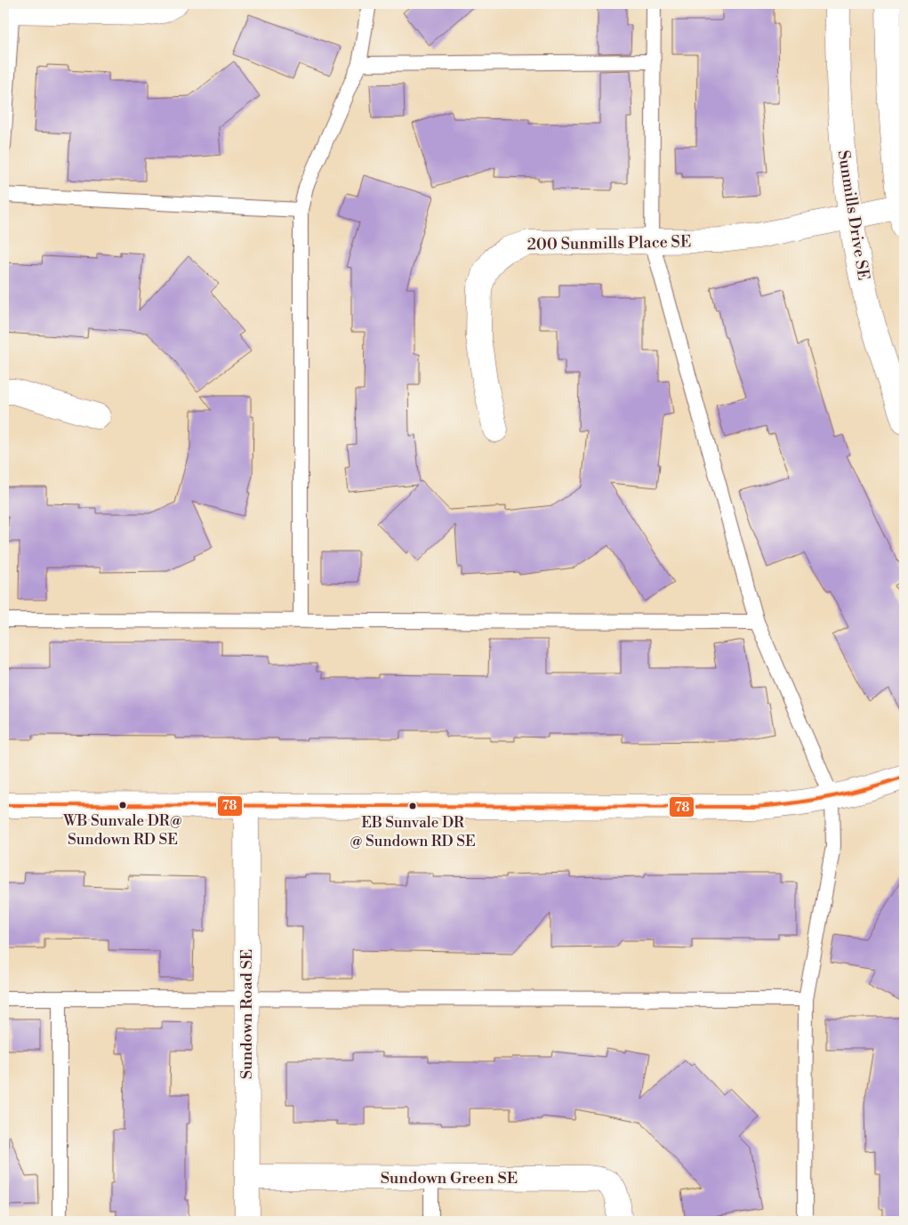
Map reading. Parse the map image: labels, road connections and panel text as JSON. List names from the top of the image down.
{
  "streets": {
    "street": [
      "Sunmills Drive SE",
      "200 Sunmills Place SE",
      "Sundown Road SE",
      "Sundown Green SE"
    ]
  },
  "crossings": [
    ["Sunmills Drive SE", "200 Sunmills Place SE"],
    ["Sundown Road SE", "Sundown Green SE"]
  ],
  "places": ["WB Sunvale DR@ Sundown RD SE", "EB Sunvale DR @ Sundown RD SE"],
  "lines": ["transit line 78"]
}
